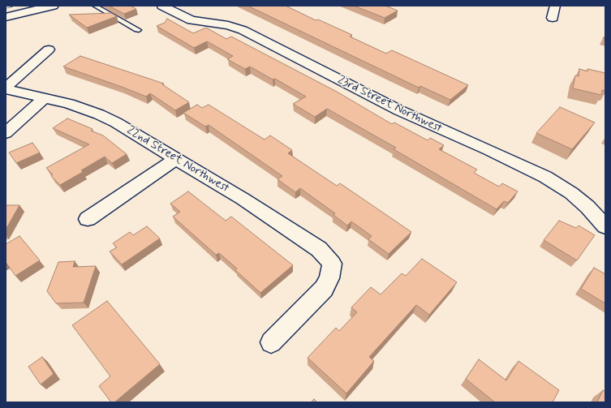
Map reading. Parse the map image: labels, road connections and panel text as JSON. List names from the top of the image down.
{
  "streets": {
    "street": ["23rd Street Northwest", "22nd Street Northwest"]
  }
}
